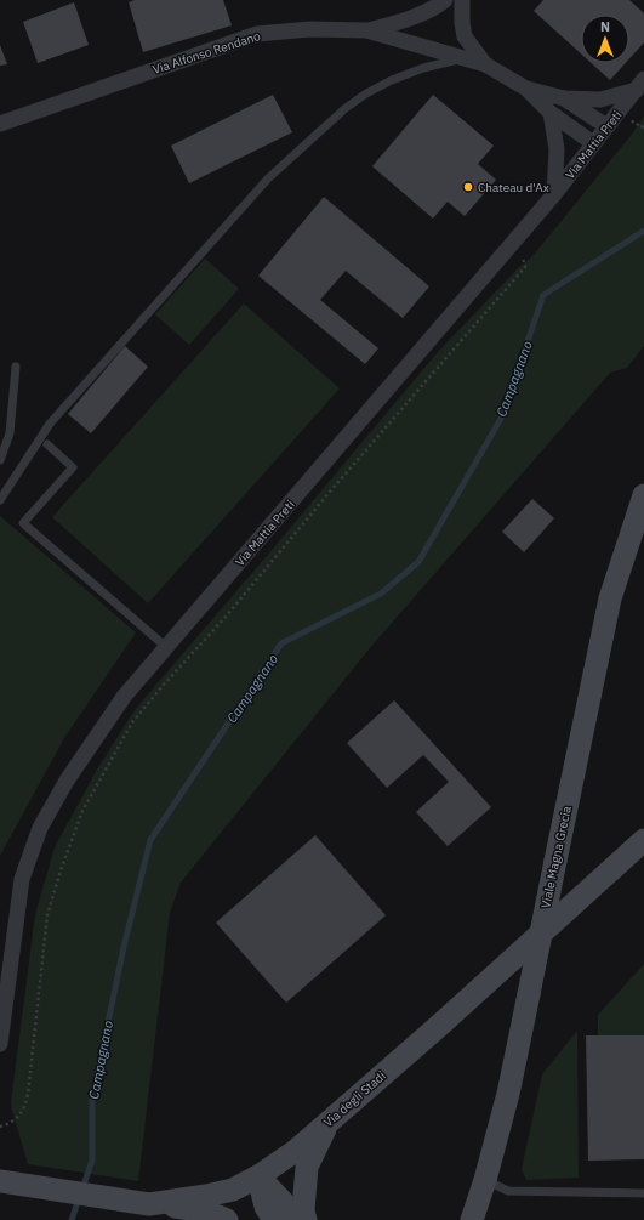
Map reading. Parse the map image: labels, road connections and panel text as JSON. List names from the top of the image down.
{
  "streets": {
    "street": [
      "Via Alfonso Rendano",
      "Via Mattia Preti",
      "Viale Magna Grecia",
      "Via degli Stadi"
    ]
  },
  "water": ["Campagnano"],
  "places": ["Chateau d'Ax"],
  "north": "top"
}
